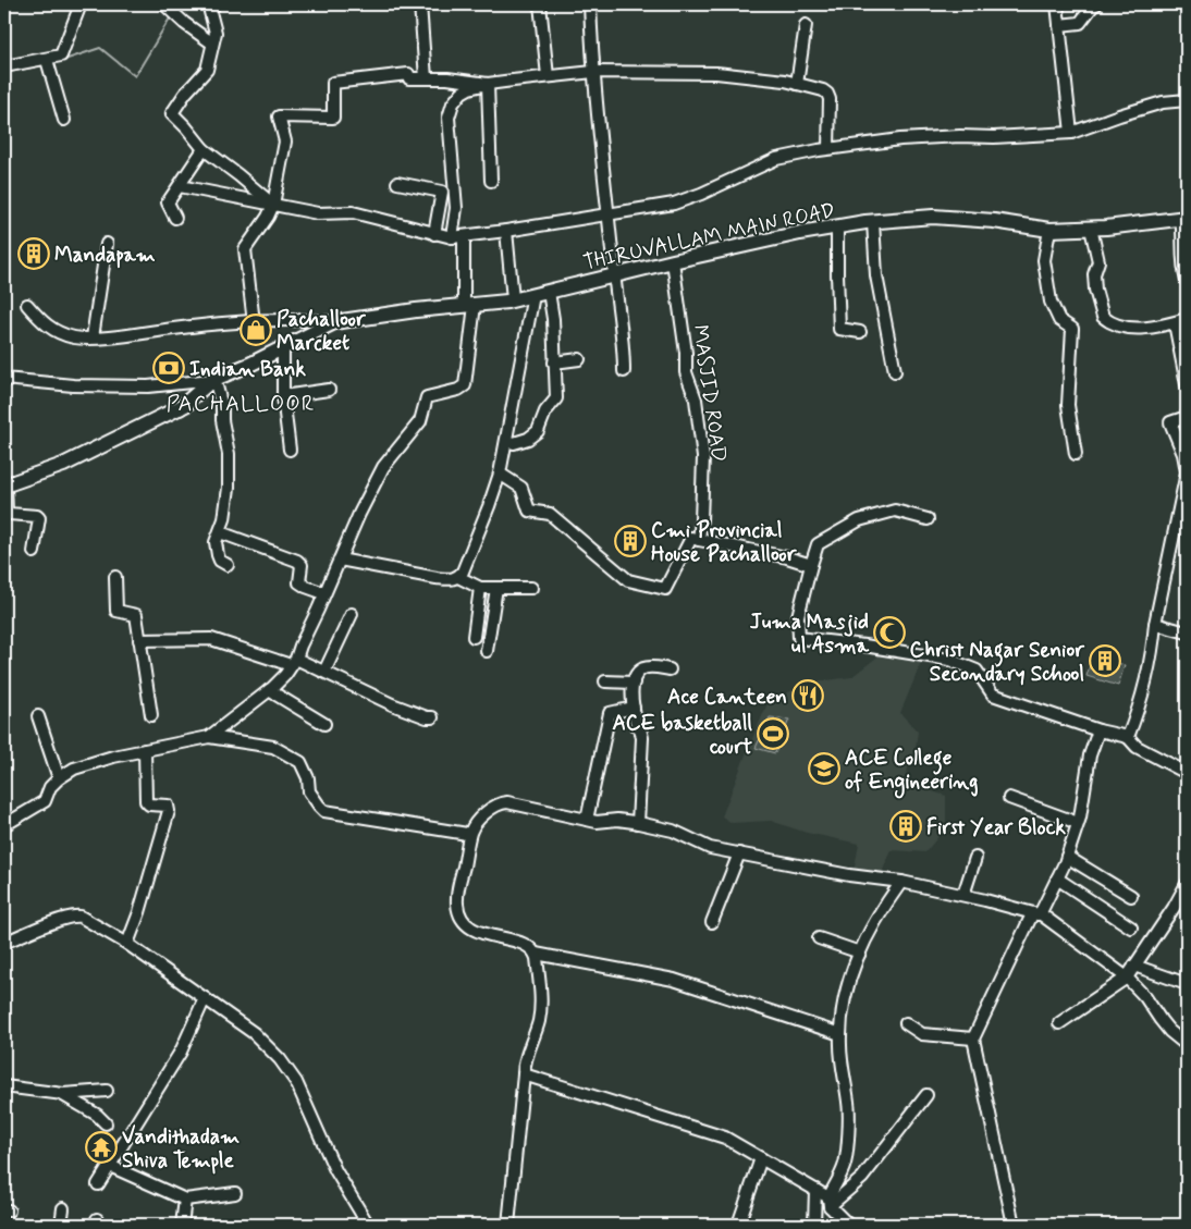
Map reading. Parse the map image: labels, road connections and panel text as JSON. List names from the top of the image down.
{
  "streets": {
    "main road": ["THIRUVALLAM MAIN ROAD"],
    "street": ["MASJID ROAD"]
  },
  "crossings": [
    ["THIRUVALLAM MAIN ROAD", "MASJID ROAD"]
  ],
  "districts": ["PACHALLOOR"],
  "places": {
    "building": [
      "Mandapam",
      "Cmi Provincial House Pachalloor",
      "Christ Nagar Senior Secondary School",
      "First Year Block"
    ],
    "shop": ["Pachalloor Marcket"],
    "bank": ["Indian Bank"],
    "mosque": ["Juma Masjid ul Asma"],
    "restaurant": ["Ace Canteen"],
    "sports": ["ACE basketball court"],
    "school or university": ["ACE College of Engineering"],
    "temple": ["Vandithadam Shiva Temple"]
  }
}
